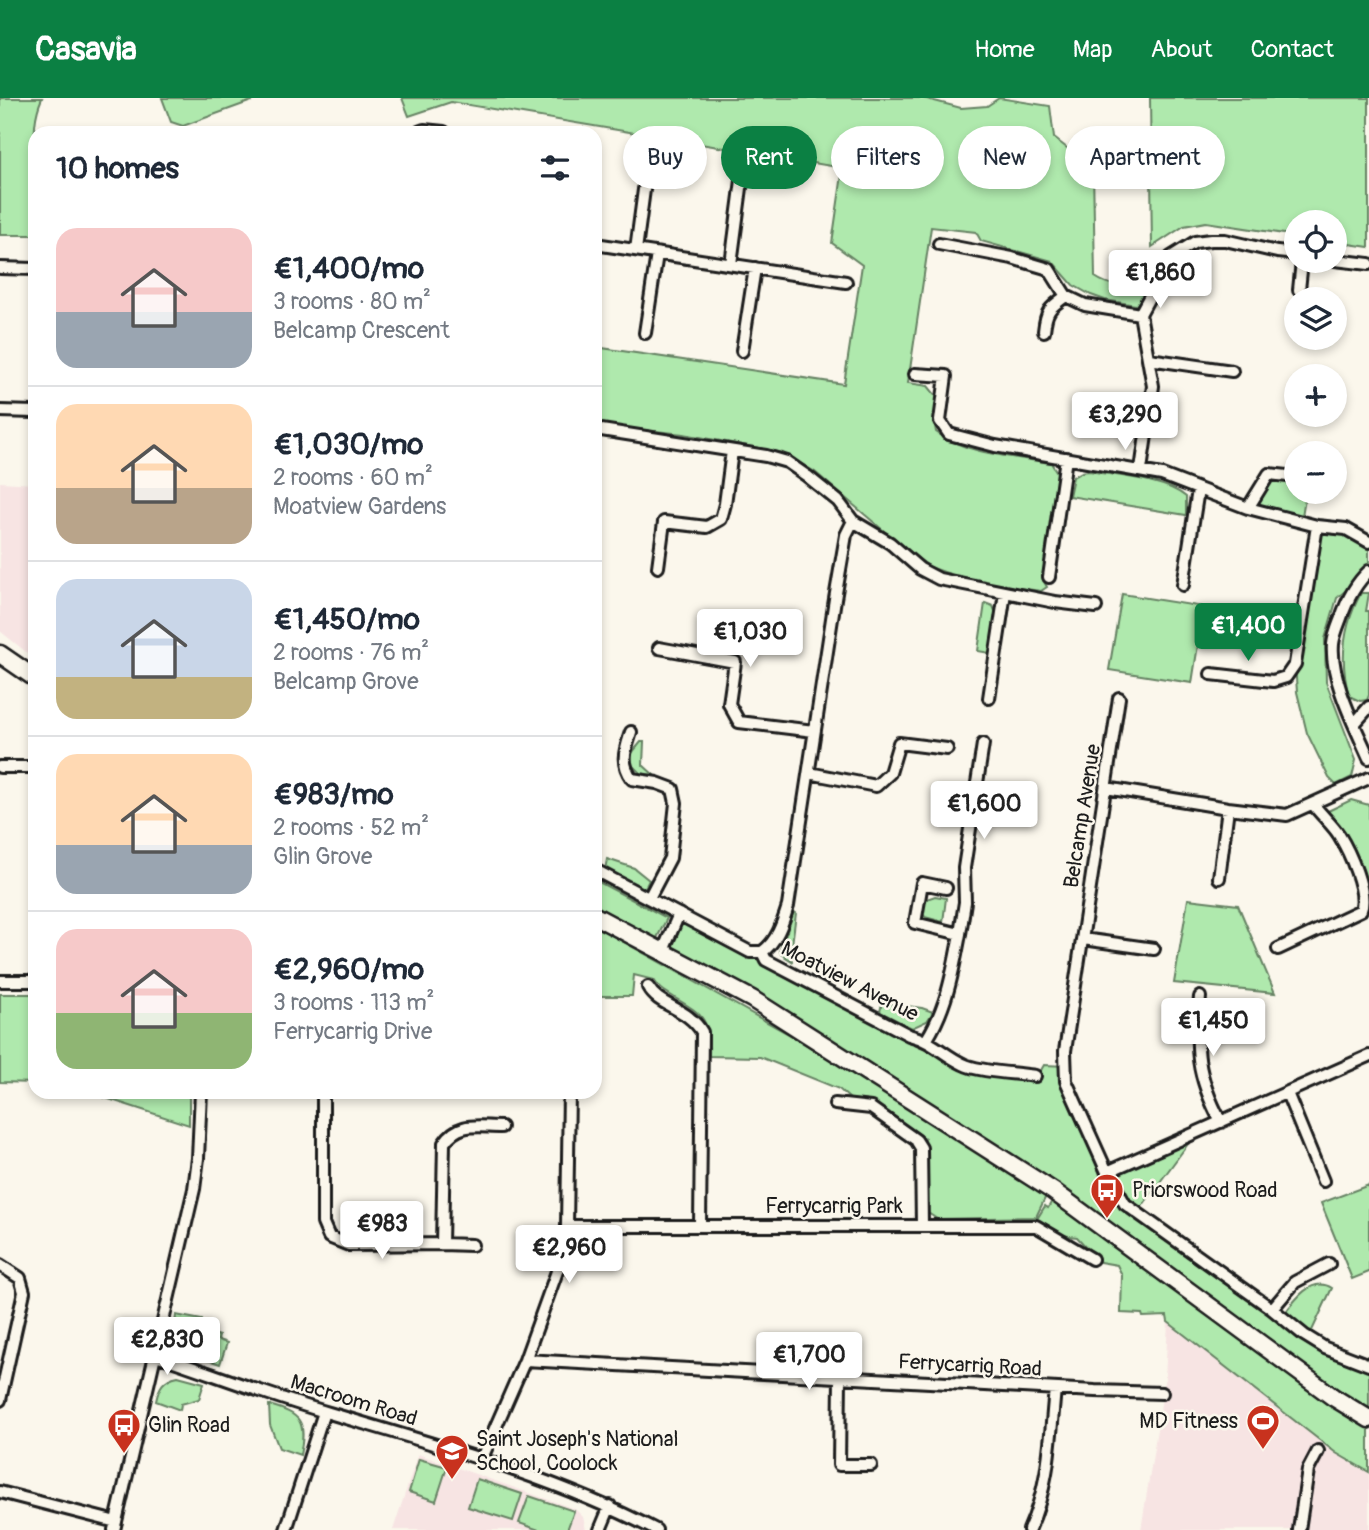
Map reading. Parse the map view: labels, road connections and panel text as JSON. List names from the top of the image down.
{
  "streets": {
    "street": [
      "Belcamp Avenue",
      "Moatview Avenue",
      "Ferrycarrig Park",
      "Ferrycarrig Road",
      "Macroom Road"
    ]
  },
  "places": {
    "bus stop": ["Priorswood Road", "Glin Road"],
    "sports": ["MD Fitness"],
    "school or university": ["Saint Joseph's National School, Coolock"]
  },
  "page": {
    "header": "Casavia",
    "nav": [
      "Home",
      "Map",
      "About",
      "Contact"
    ],
    "chip": [
      "Buy",
      "Rent",
      "Filters",
      "New",
      "Apartment"
    ],
    "heading": "10 homes",
    "map_buttons": ["+", "−"],
    "list": [
      {
        "name": "€1,400/mo",
        "note": "3 rooms · 80 m² · Belcamp Crescent"
      },
      {
        "name": "€1,030/mo",
        "note": "2 rooms · 60 m² · Moatview Gardens"
      },
      {
        "name": "€1,450/mo",
        "note": "2 rooms · 76 m² · Belcamp Grove"
      },
      {
        "name": "€983/mo",
        "note": "2 rooms · 52 m² · Glin Grove"
      },
      {
        "name": "€2,960/mo",
        "note": "3 rooms · 113 m² · Ferrycarrig Drive"
      }
    ],
    "price": [
      "€1,860",
      "€3,290",
      "€1,400",
      "€1,030",
      "€1,600",
      "€1,450",
      "€983",
      "€2,960",
      "€2,830",
      "€1,700"
    ]
  }
}
